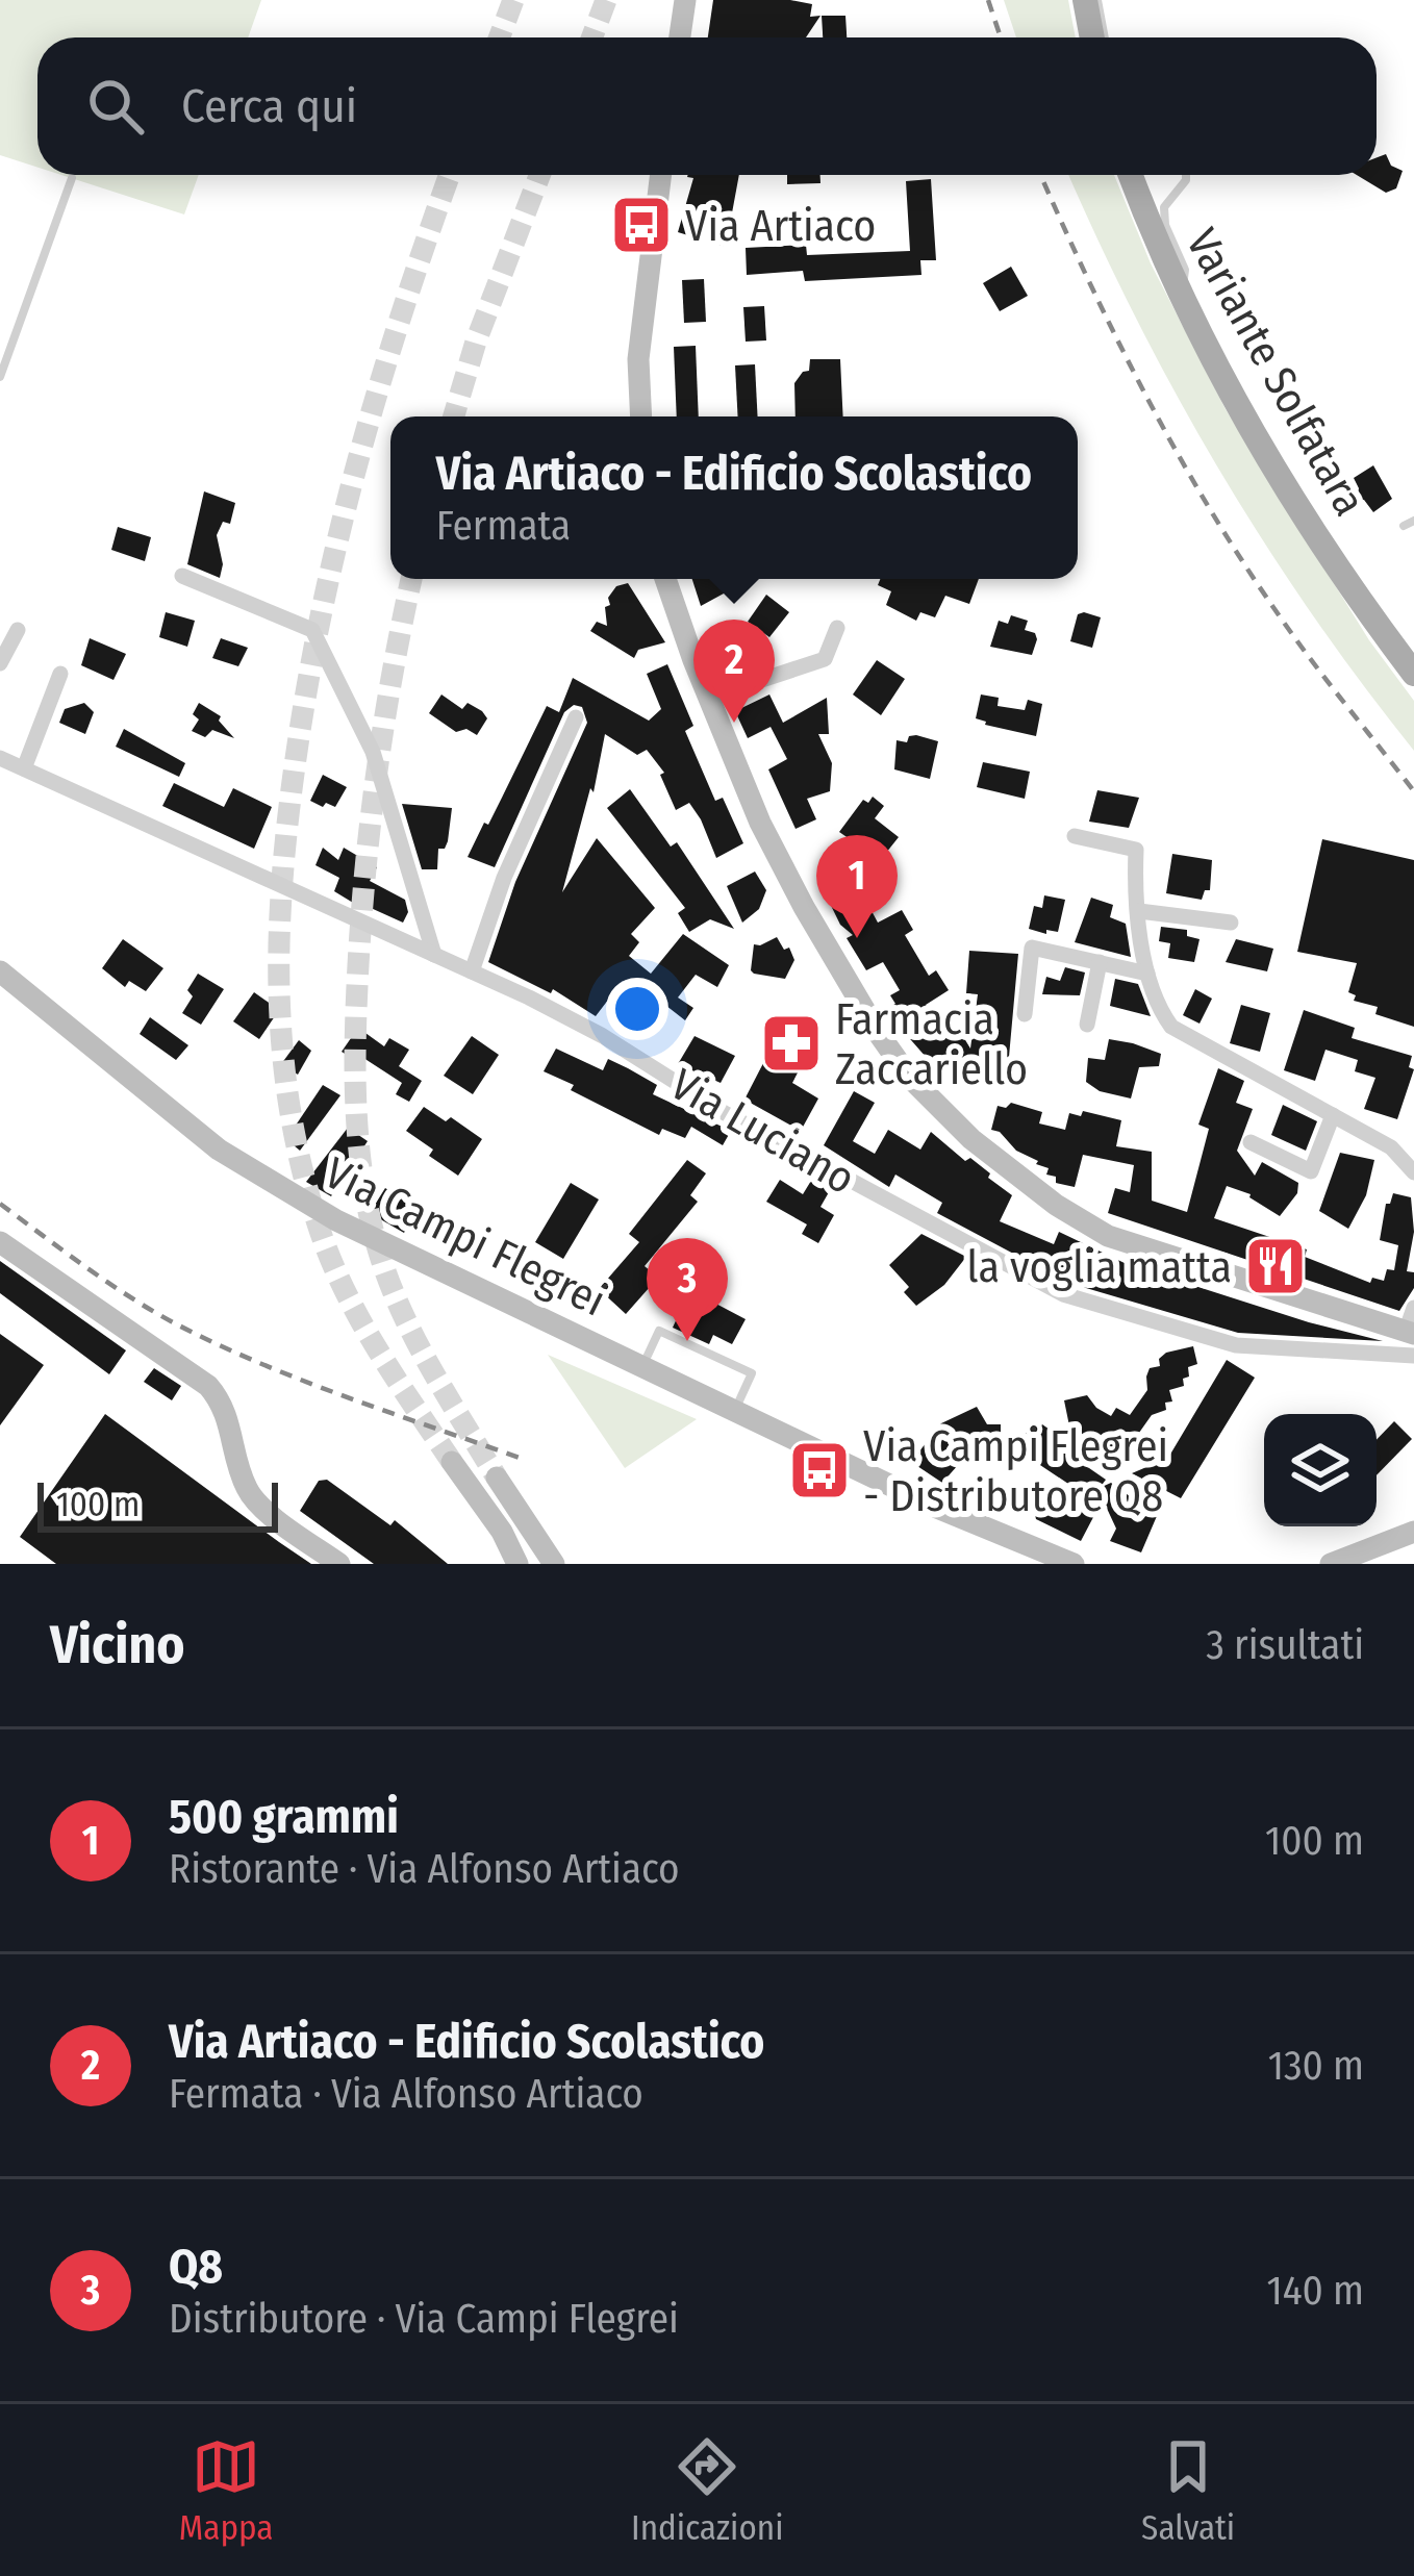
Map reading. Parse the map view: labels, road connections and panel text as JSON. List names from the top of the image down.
{
  "streets": {
    "main road": ["Variante Solfatara", "Via Campi Flegrei"],
    "street": ["Via Luciano"]
  },
  "places": {
    "bus stop": ["Via Artiaco", "Via Campi Flegrei - Distributore Q8"],
    "pharmacy": ["Farmacia Zaccariello"],
    "restaurant": ["la voglia matta"]
  },
  "scale_bar": "100 m",
  "page": {
    "search": "Cerca qui",
    "popup": ["Via Artiaco - Edificio Scolastico", "Fermata"],
    "pins": ["2", "1", "3"],
    "scale": "100 m",
    "heading": ["Vicino", "3 risultati"],
    "list": [
      {
        "mark": "1",
        "name": "500 grammi",
        "note": "Ristorante · Via Alfonso Artiaco",
        "value": "100 m"
      },
      {
        "mark": "2",
        "name": "Via Artiaco - Edificio Scolastico",
        "note": "Fermata · Via Alfonso Artiaco",
        "value": "130 m"
      },
      {
        "mark": "3",
        "name": "Q8",
        "note": "Distributore · Via Campi Flegrei",
        "value": "140 m"
      }
    ],
    "nav": ["Mappa", "Indicazioni", "Salvati"]
  }
}
